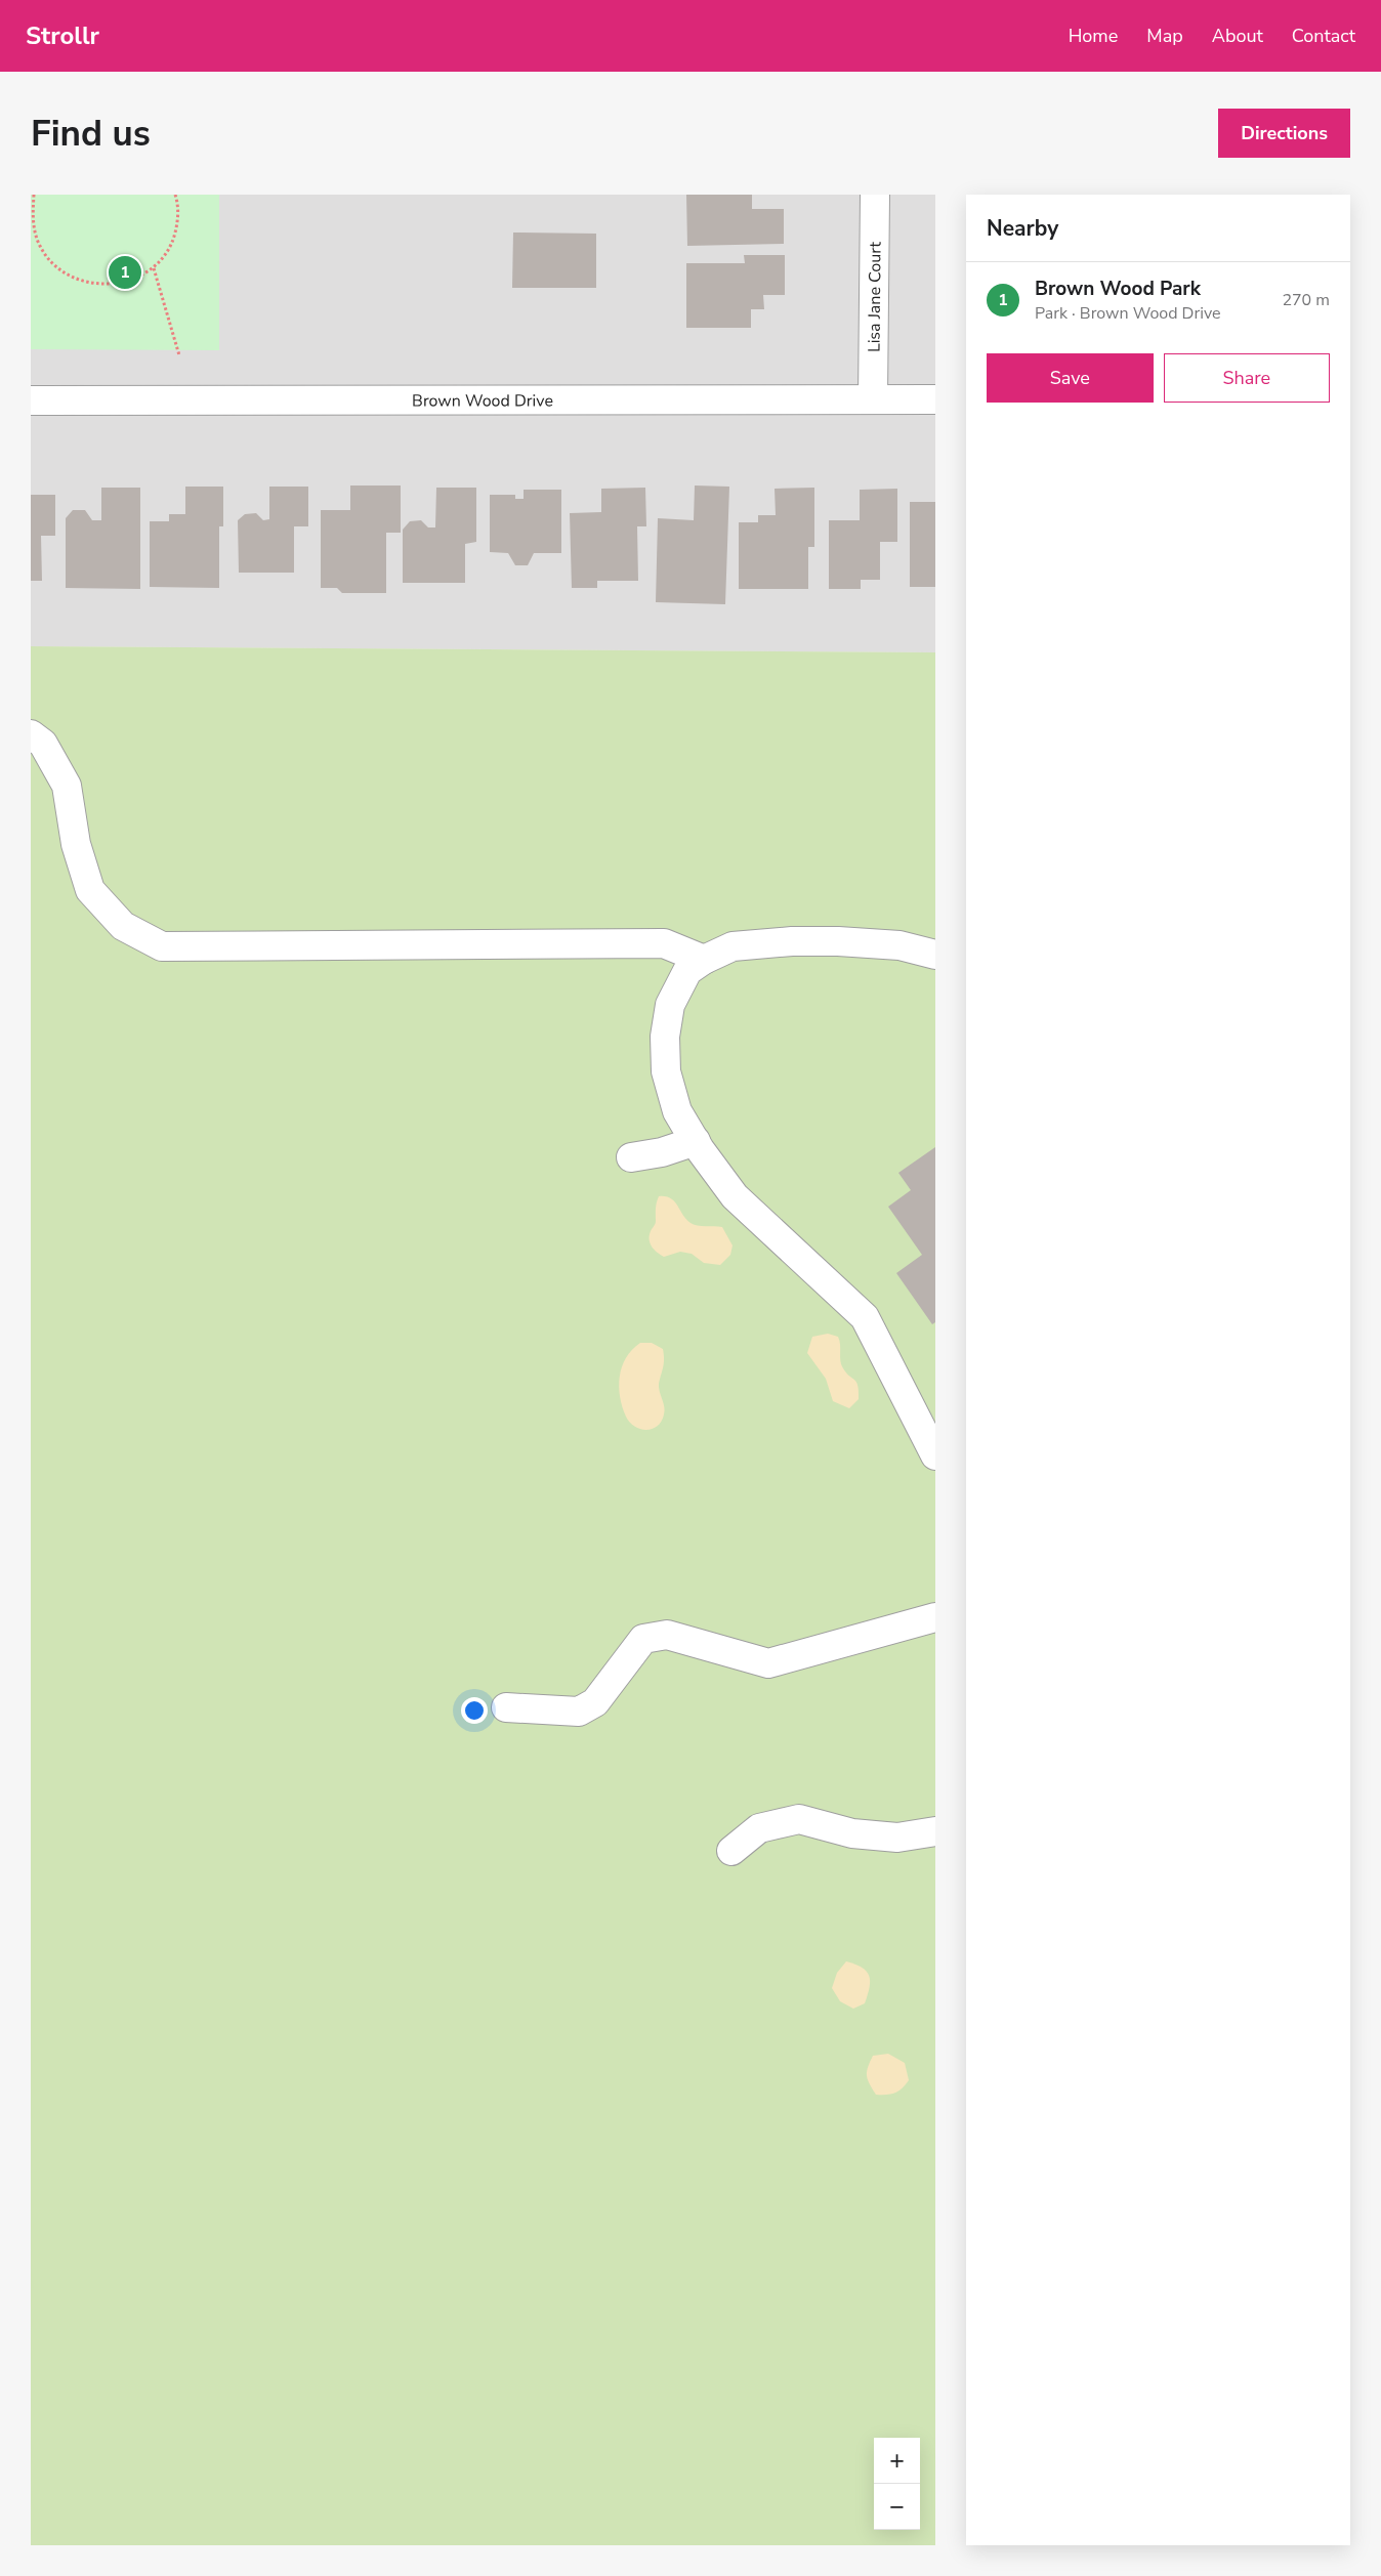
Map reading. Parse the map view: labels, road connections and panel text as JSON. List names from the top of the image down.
{
  "streets": {
    "street": ["Lisa Jane Court", "Brown Wood Drive"]
  },
  "crossings": [
    ["Lisa Jane Court", "Brown Wood Drive"]
  ],
  "page": {
    "header": "Strollr",
    "nav": [
      "Home",
      "Map",
      "About",
      "Contact"
    ],
    "buttons": [
      "Directions",
      ["Save", "Share"]
    ],
    "title": "Find us",
    "heading": "Nearby",
    "pins": "1",
    "list": [
      {
        "mark": "1",
        "name": "Brown Wood Park",
        "note": "Park · Brown Wood Drive",
        "value": "270 m"
      }
    ],
    "map_buttons": ["+", "−"]
  }
}
